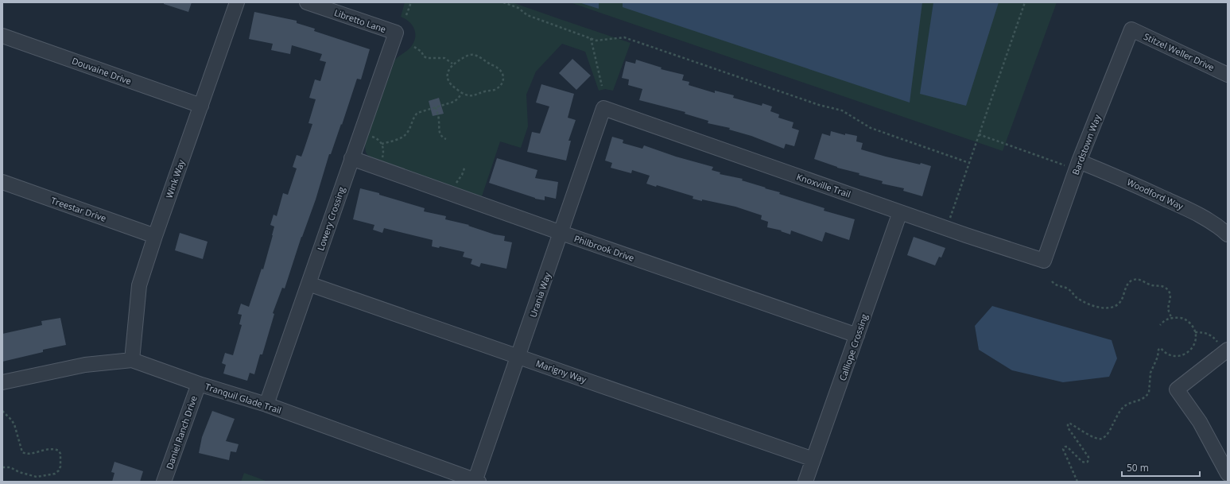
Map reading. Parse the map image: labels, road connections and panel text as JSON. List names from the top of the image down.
{
  "streets": {
    "street": [
      "Libretto Lane",
      "Stitzel Weller Drive",
      "Douvaine Drive",
      "Bardstown Way",
      "Wink Way",
      "Knoxville Trail",
      "Woodford Way",
      "Treestar Drive",
      "Lowery Crossing",
      "Philbrook Drive",
      "Urania Way",
      "Calliope Crossing",
      "Marigny Way",
      "Tranquil Glade Trail",
      "Daniel Ranch Drive"
    ]
  },
  "crossings": [
    ["Libretto Lane", "Lowery Crossing"],
    ["Stitzel Weller Drive", "Bardstown Way"],
    ["Douvaine Drive", "Wink Way"],
    ["Bardstown Way", "Knoxville Trail"],
    ["Bardstown Way", "Woodford Way"],
    ["Wink Way", "Treestar Drive"],
    ["Wink Way", "Tranquil Glade Trail"],
    ["Knoxville Trail", "Urania Way"],
    ["Knoxville Trail", "Calliope Crossing"],
    ["Lowery Crossing", "Philbrook Drive"],
    ["Lowery Crossing", "Marigny Way"],
    ["Lowery Crossing", "Tranquil Glade Trail"],
    ["Philbrook Drive", "Urania Way"],
    ["Philbrook Drive", "Calliope Crossing"],
    ["Urania Way", "Marigny Way"],
    ["Urania Way", "Tranquil Glade Trail"],
    ["Calliope Crossing", "Marigny Way"],
    ["Tranquil Glade Trail", "Daniel Ranch Drive"]
  ],
  "scale_bar": "50 m"
}
